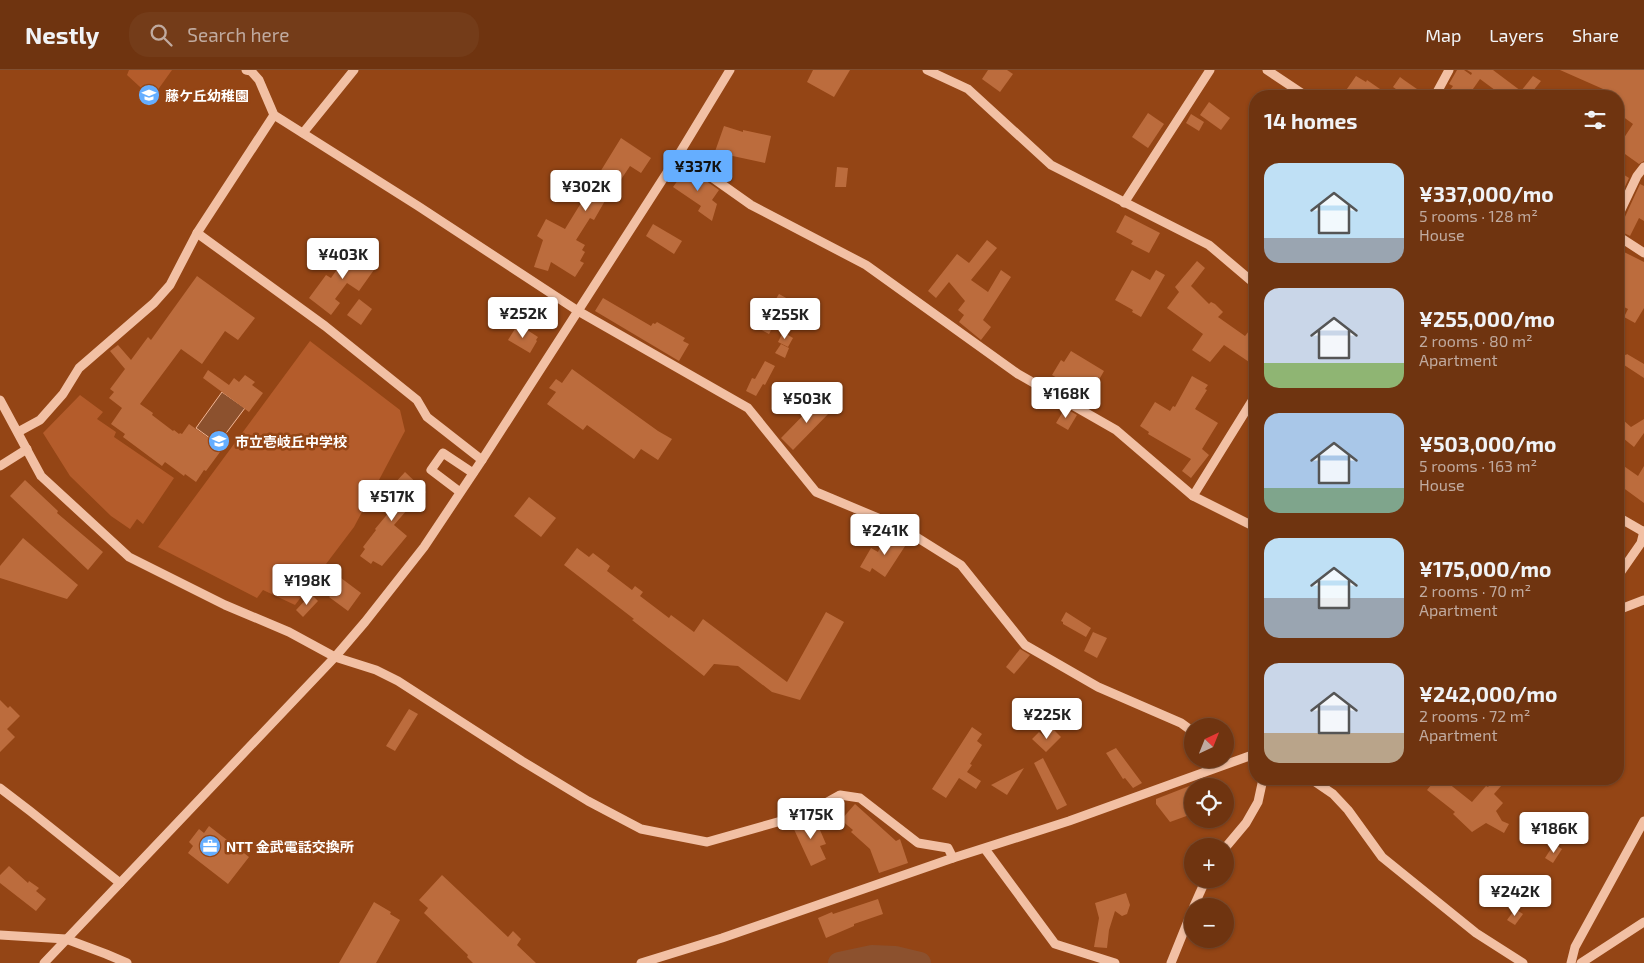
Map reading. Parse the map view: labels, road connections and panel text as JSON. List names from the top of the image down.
{
  "places": {
    "school or university": ["藤ケ丘幼稚園", "市立壱岐丘中学校"],
    "office": ["NTT 金武電話交換所"]
  },
  "north": "top right",
  "page": {
    "header": "Nestly",
    "search": "Search here",
    "nav": ["Map", "Layers", "Share"],
    "heading": "14 homes",
    "price": [
      "¥337K",
      "¥302K",
      "¥403K",
      "¥252K",
      "¥255K",
      "¥168K",
      "¥503K",
      "¥517K",
      "¥241K",
      "¥198K",
      "¥225K",
      "¥175K",
      "¥186K",
      "¥242K"
    ],
    "list": [
      {
        "name": "¥337,000/mo",
        "note": "5 rooms · 128 m² · House"
      },
      {
        "name": "¥255,000/mo",
        "note": "2 rooms · 80 m² · Apartment"
      },
      {
        "name": "¥503,000/mo",
        "note": "5 rooms · 163 m² · House"
      },
      {
        "name": "¥175,000/mo",
        "note": "2 rooms · 70 m² · Apartment"
      },
      {
        "name": "¥242,000/mo",
        "note": "2 rooms · 72 m² · Apartment"
      }
    ],
    "map_buttons": ["+", "−"]
  }
}
